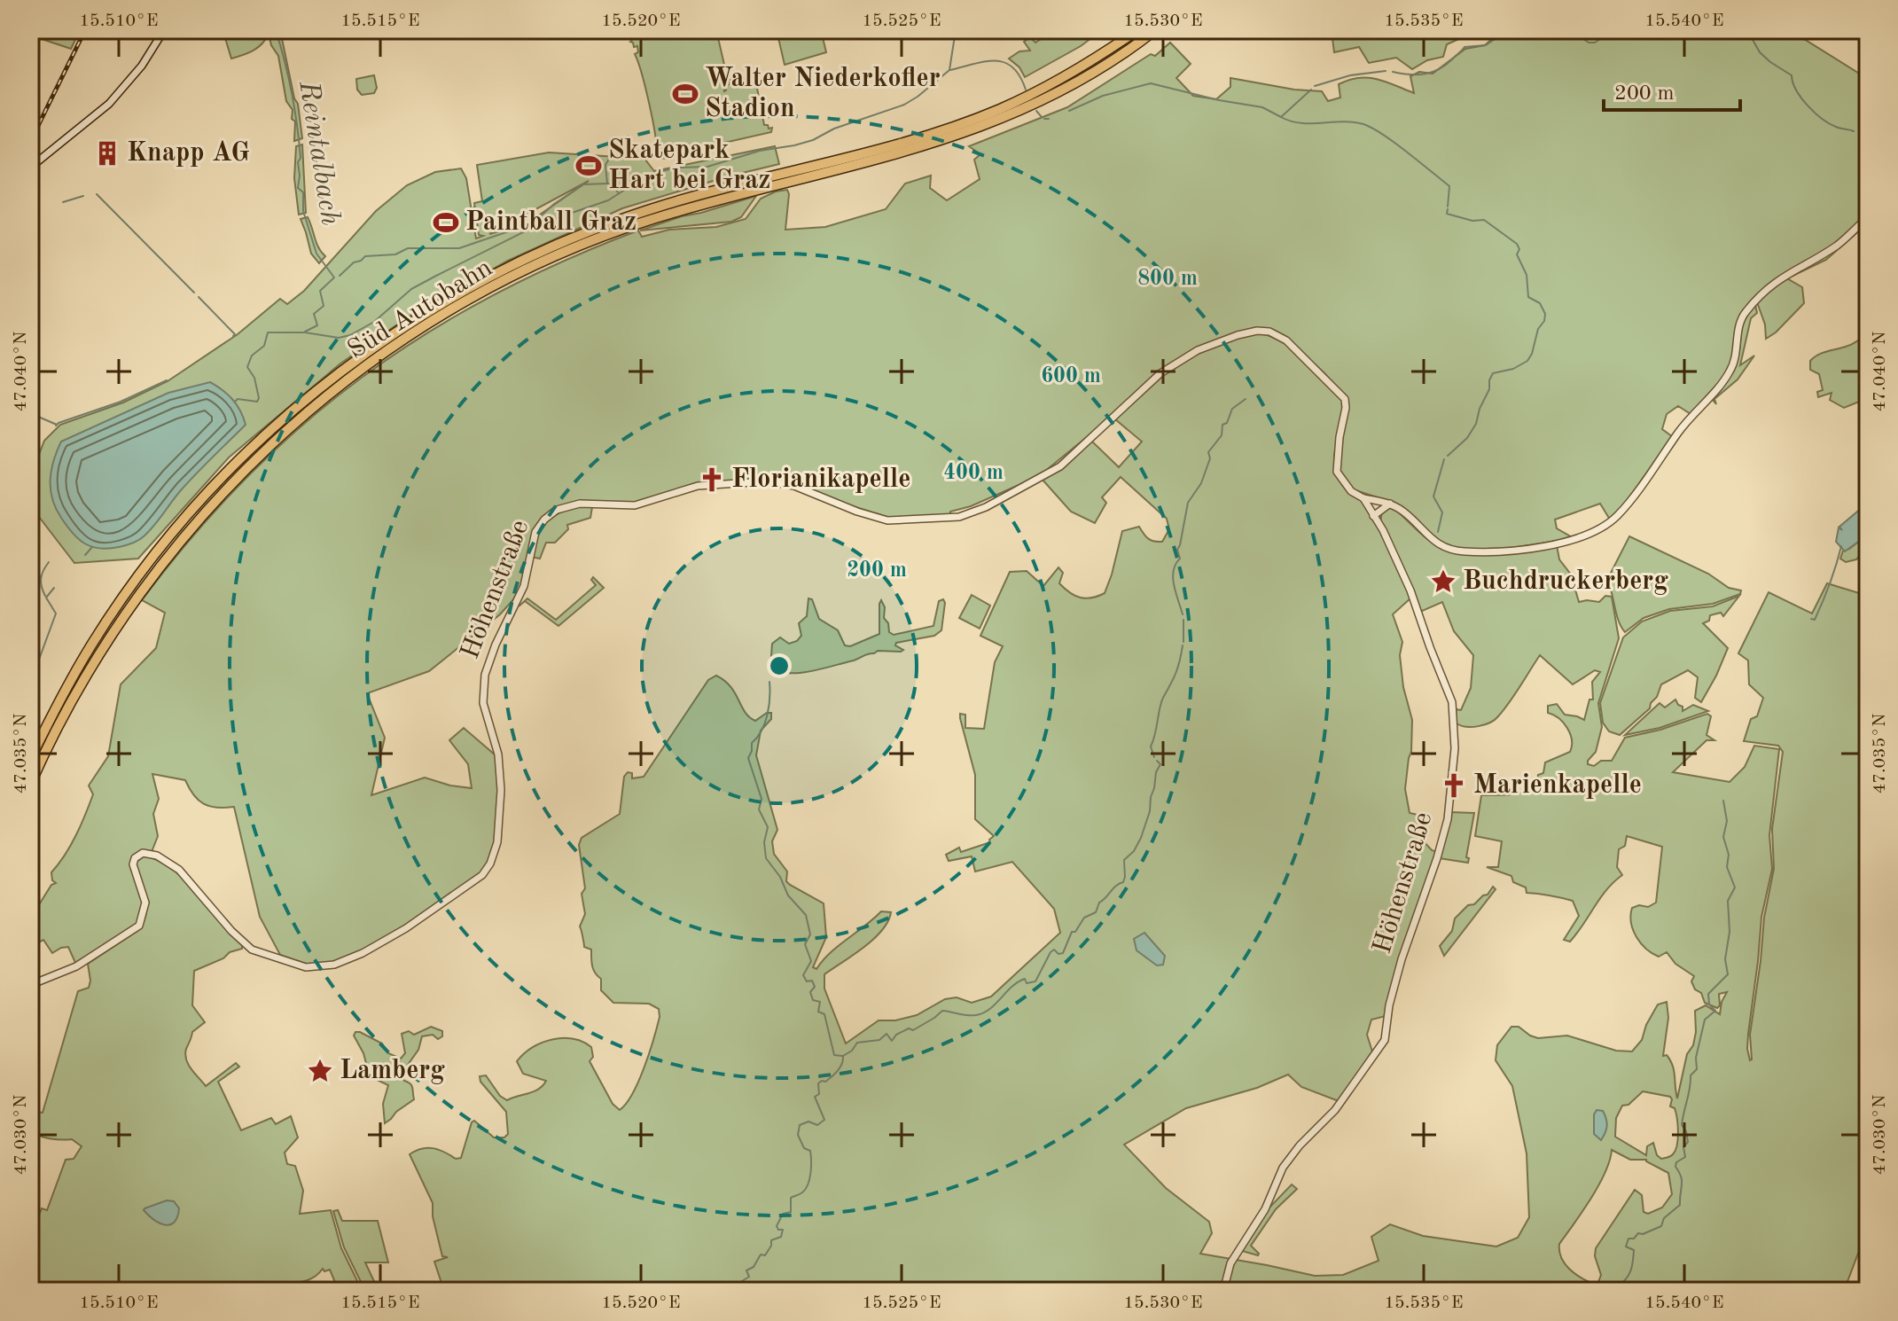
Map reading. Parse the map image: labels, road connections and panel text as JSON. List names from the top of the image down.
{
  "streets": {
    "highway": ["Süd Autobahn"],
    "street": ["Höhenstraße"]
  },
  "water": ["Reintalbach"],
  "places": {
    "sports": ["Walter Niederkofler Stadion", "Skatepark Hart bei Graz", "Paintball Graz"],
    "building": ["Knapp AG"],
    "church": ["Florianikapelle", "Marienkapelle"],
    "place": ["Buchdruckerberg", "Lamberg"]
  },
  "scale_bar": "200 m",
  "coordinates": [
    "15.510°E",
    "15.515°E",
    "15.520°E",
    "15.525°E",
    "15.530°E",
    "15.535°E",
    "15.540°E",
    "47.040°N",
    "47.035°N",
    "47.030°N"
  ],
  "rings": [
    "800 m",
    "600 m",
    "400 m",
    "200 m"
  ]
}
